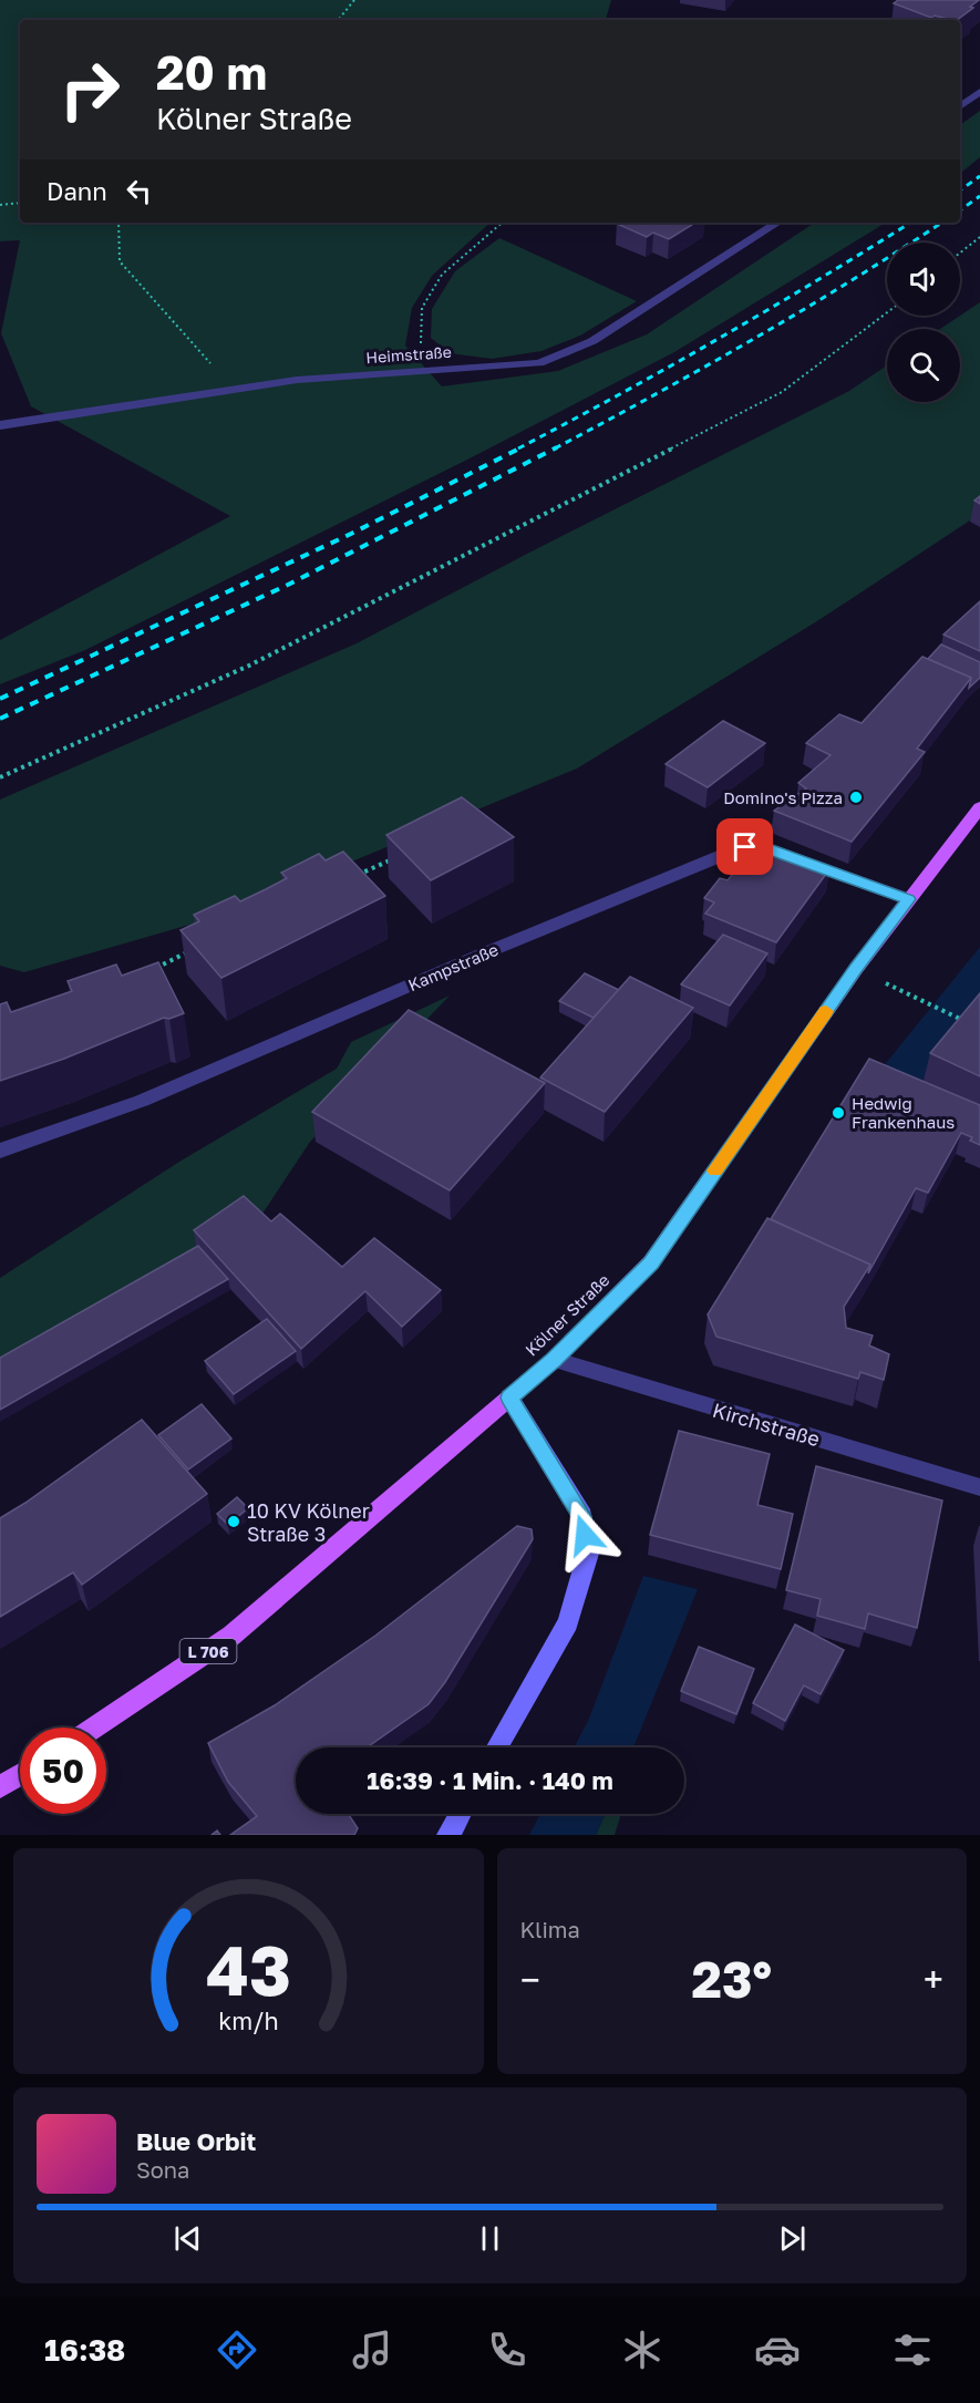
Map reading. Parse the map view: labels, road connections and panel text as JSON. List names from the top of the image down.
{
  "streets": {
    "main road": ["Kölner Straße", "L 706"],
    "street": ["Heimstraße", "Kampstraße", "Kirchstraße"]
  },
  "crossings": [
    ["Kampstraße", "Kölner Straße"],
    ["Kölner Straße", "Kirchstraße"]
  ],
  "places": ["Domino's Pizza", "Hedwig Frankenhaus", "10 KV Kölner Straße 3"],
  "page": {
    "turn": ["20 m", "Kölner Straße"],
    "then": "Dann",
    "limit": "50",
    "trip": "16:39 · 1 Min. · 140 m",
    "tile": "Klima",
    "heat": ["−", "23°", "+"],
    "song": ["Blue Orbit", "Sona"],
    "tabs": "16:38",
    "gauge": ["43", "km/h"]
  }
}
